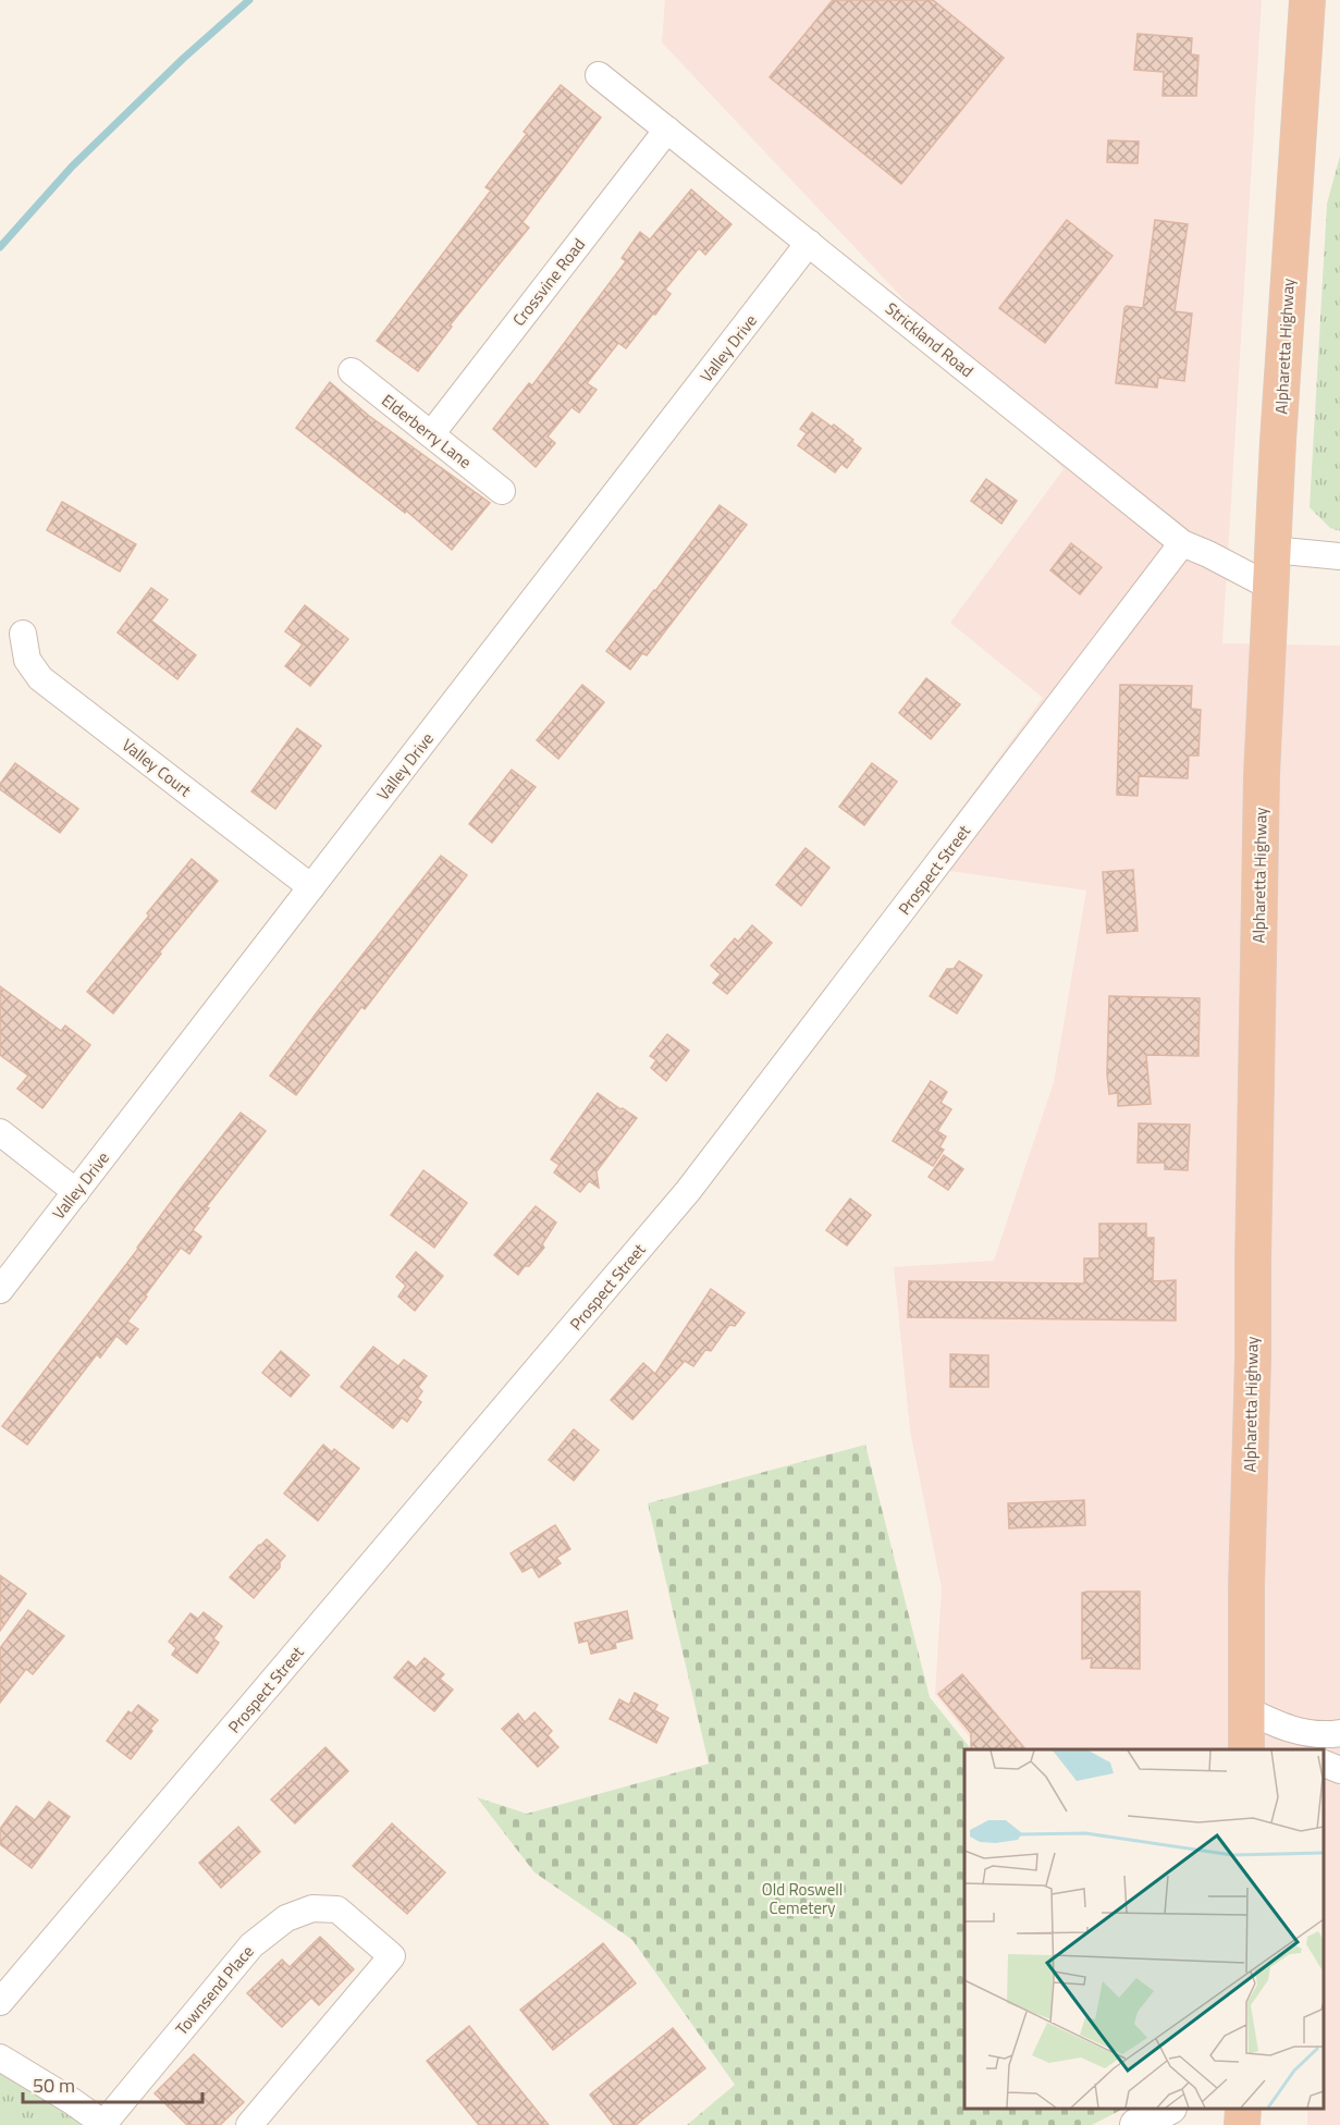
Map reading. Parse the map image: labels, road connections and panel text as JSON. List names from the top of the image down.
{
  "streets": {
    "highway": ["Alpharetta Highway"],
    "street": [
      "Crossvine Road",
      "Strickland Road",
      "Valley Drive",
      "Elderberry Lane",
      "Valley Court",
      "Prospect Street",
      "Townsend Place"
    ]
  },
  "crossings": [
    ["Crossvine Road", "Strickland Road"],
    ["Crossvine Road", "Elderberry Lane"],
    ["Strickland Road", "Alpharetta Highway"],
    ["Strickland Road", "Valley Drive"],
    ["Strickland Road", "Prospect Street"],
    ["Valley Drive", "Valley Court"]
  ],
  "parks": ["Old Roswell Cemetery"],
  "scale_bar": "50 m"
}
